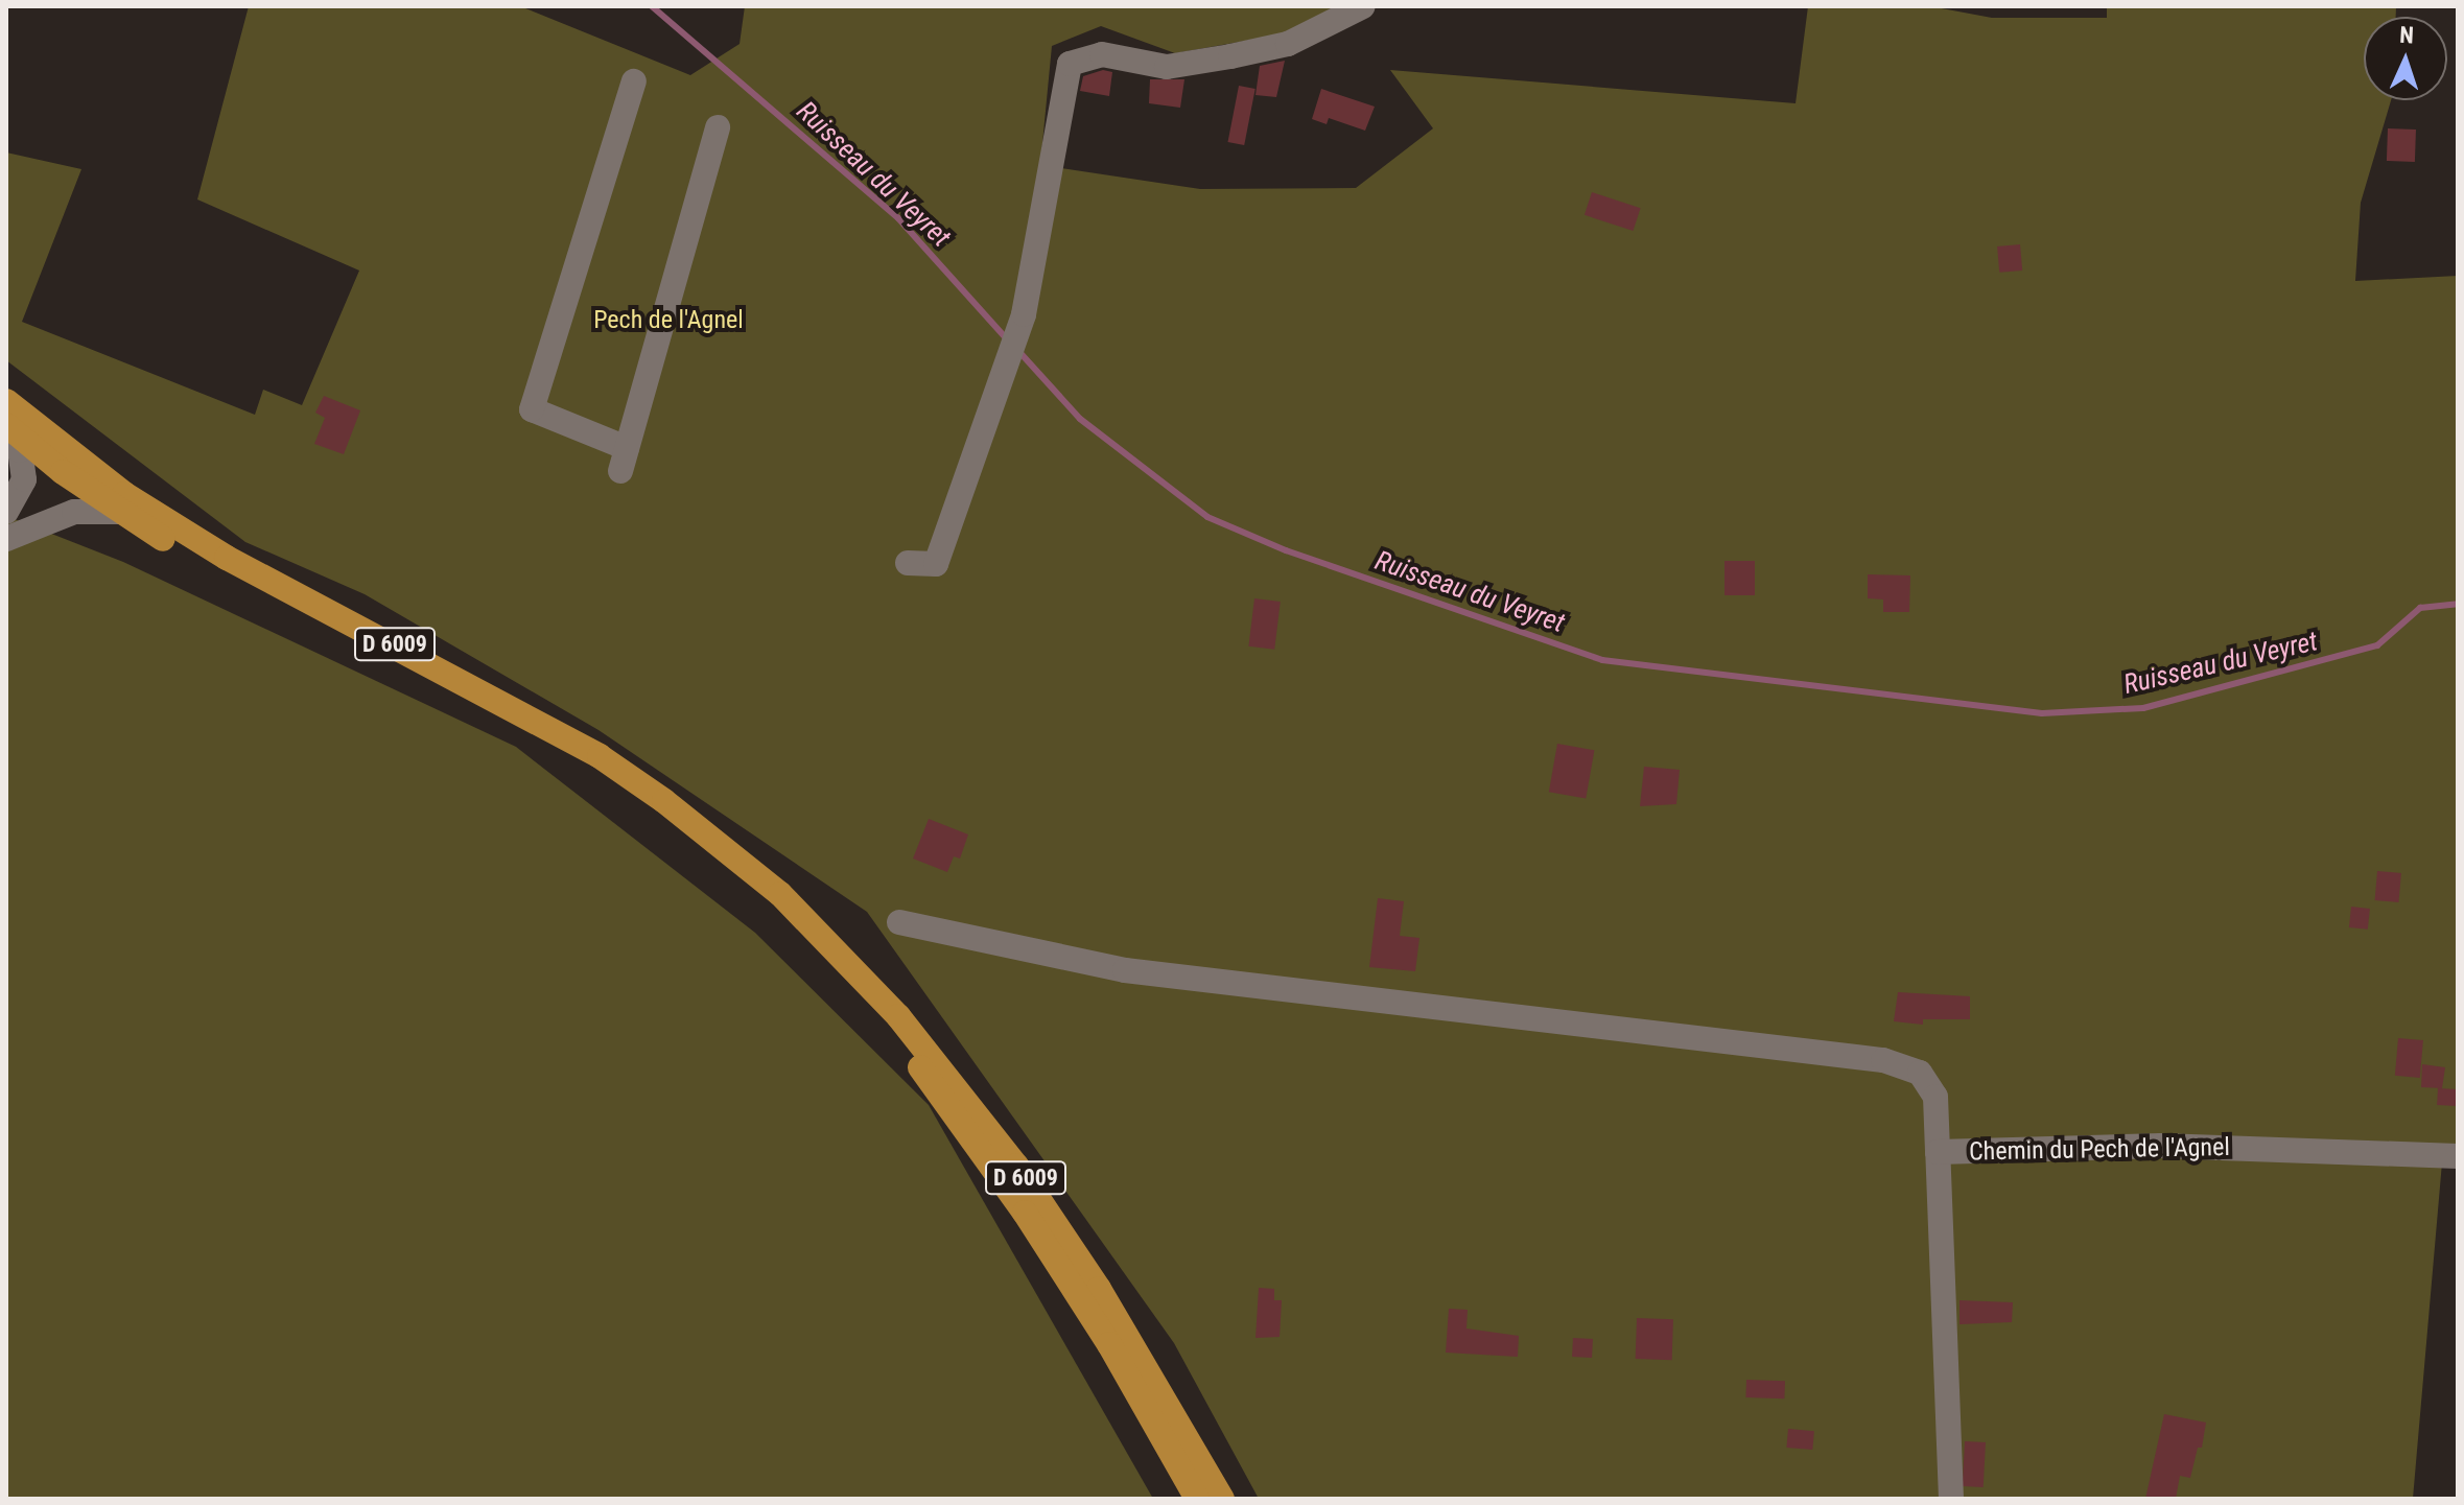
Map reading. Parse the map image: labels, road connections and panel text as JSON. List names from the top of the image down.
{
  "streets": {
    "main road": ["D 6009"],
    "street": ["Chemin du Pech de l'Agnel"]
  },
  "water": ["Ruisseau du Veyret"],
  "parks": ["Pech de l'Agnel"],
  "north": "top"
}
